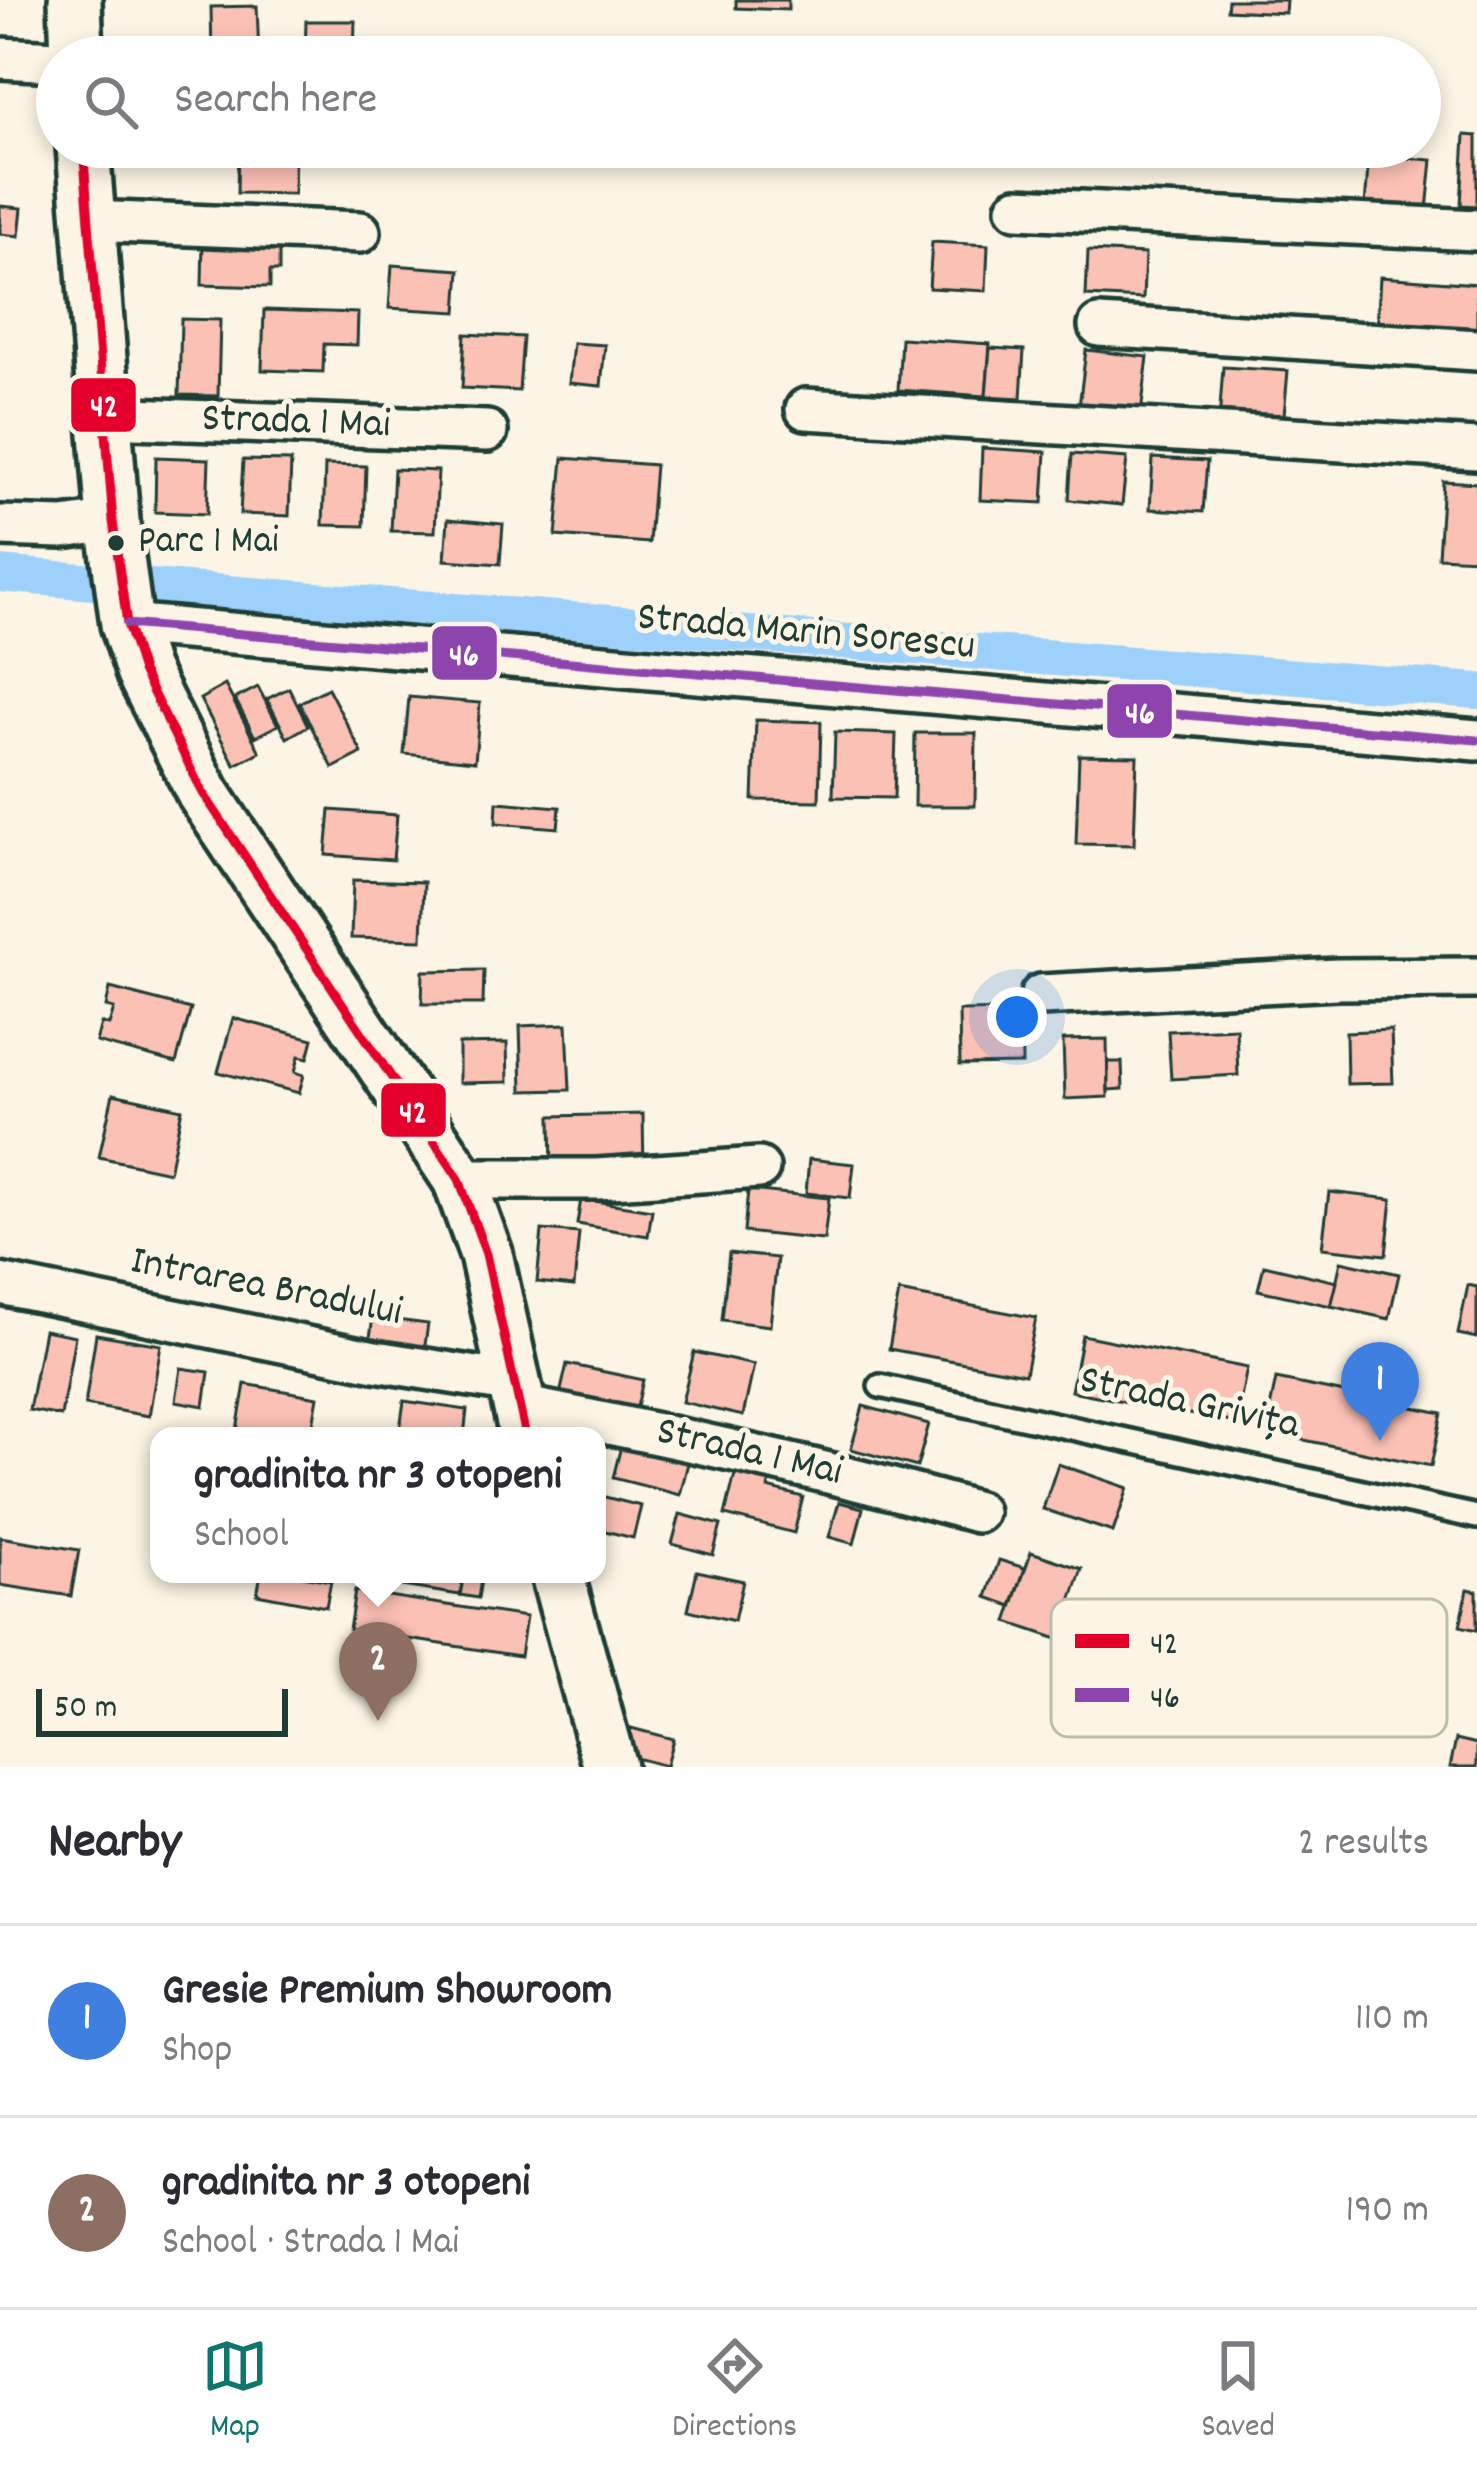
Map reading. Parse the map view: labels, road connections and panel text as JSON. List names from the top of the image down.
{
  "streets": {
    "street": ["Strada 1 Mai", "Strada Marin Sorescu", "Intrarea Bradului"],
    "lane": ["Strada Grivița"]
  },
  "crossings": [
    ["Strada 1 Mai", "Intrarea Bradului"]
  ],
  "places": ["Parc 1 Mai"],
  "lines": ["transit line 42", "transit line 46"],
  "legend": ["42", "46"],
  "scale_bar": "50 m",
  "page": {
    "search": "Search here",
    "pins": ["1", "2"],
    "popup": ["gradinita nr 3 otopeni", "School"],
    "scale": "50 m",
    "heading": ["Nearby", "2 results"],
    "list": [
      {
        "mark": "1",
        "name": "Gresie Premium Showroom",
        "note": "Shop",
        "value": "110 m"
      },
      {
        "mark": "2",
        "name": "gradinita nr 3 otopeni",
        "note": "School · Strada 1 Mai",
        "value": "190 m"
      }
    ],
    "nav": ["Map", "Directions", "Saved"]
  }
}
